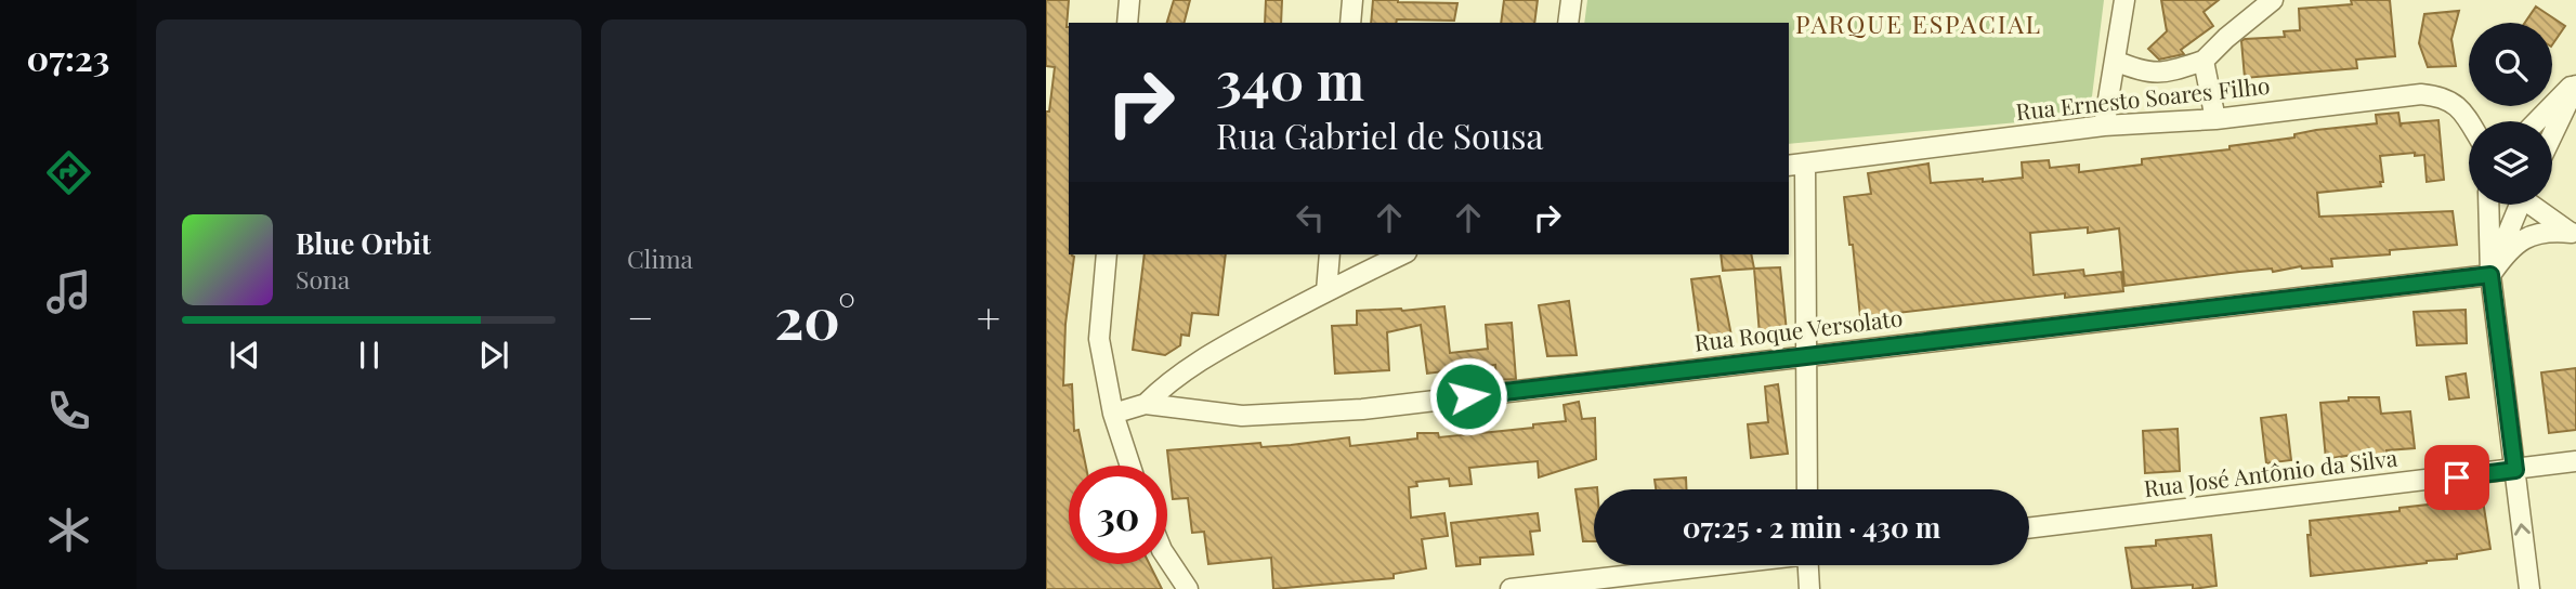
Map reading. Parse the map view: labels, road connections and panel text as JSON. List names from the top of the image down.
{
  "streets": {
    "street": ["Rua Ernesto Soares Filho", "Rua Roque Versolato", "Rua José Antônio da Silva"]
  },
  "districts": ["PARQUE ESPACIAL"],
  "page": {
    "tabs": "07:23",
    "tile": "Clima",
    "turn": ["340 m", "Rua Gabriel de Sousa"],
    "song": ["Blue Orbit", "Sona"],
    "heat": ["−", "20°", "+"],
    "limit": "30",
    "trip": "07:25 · 2 min · 430 m"
  }
}
